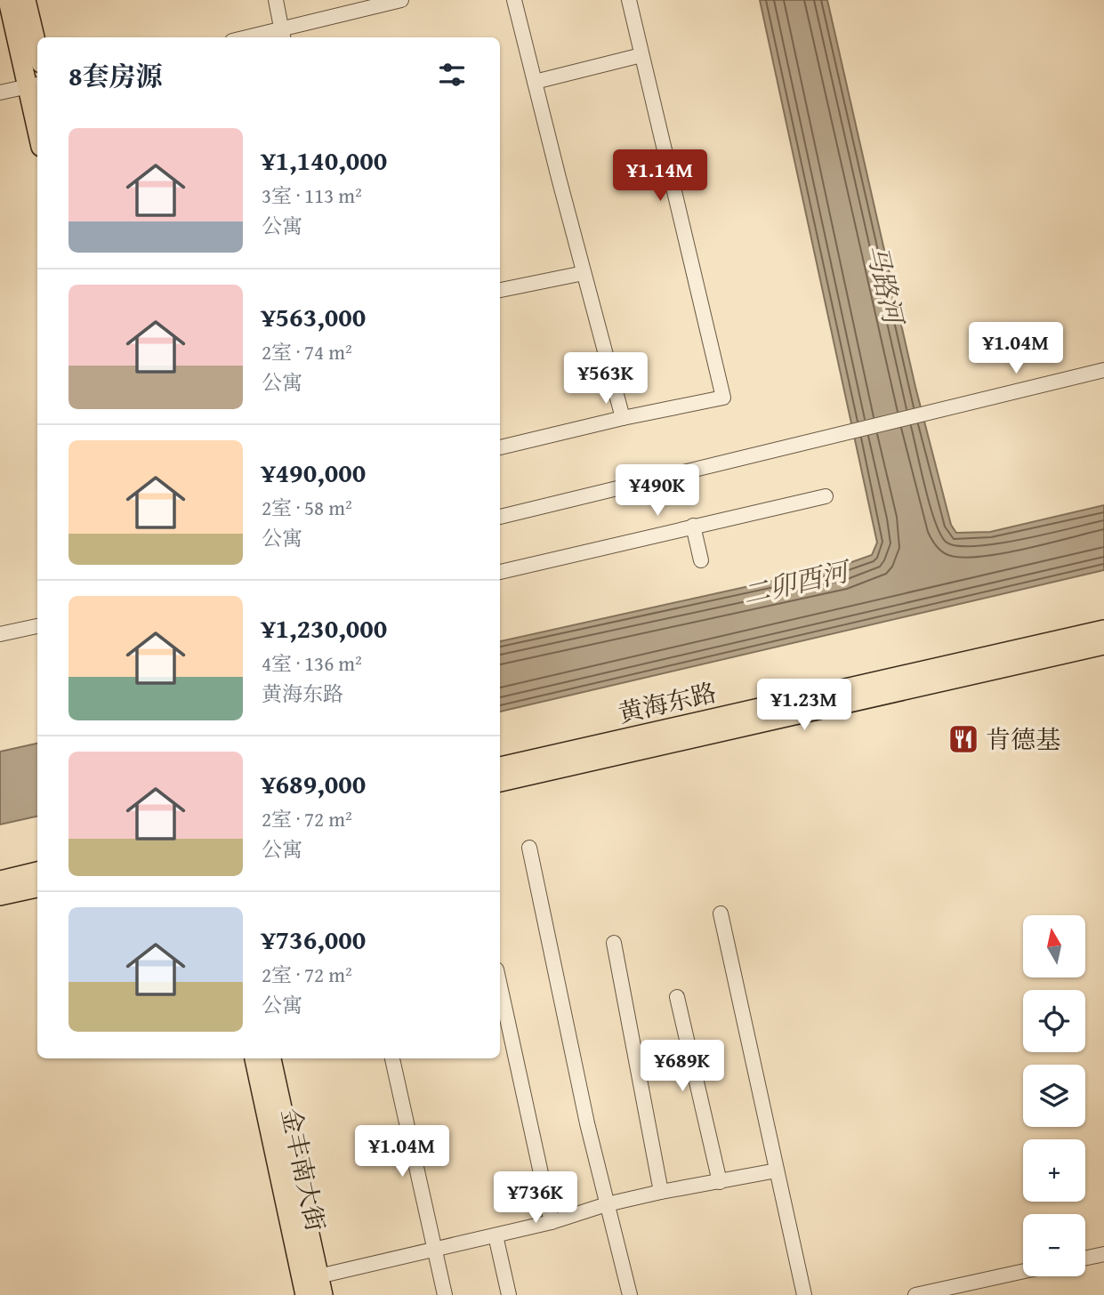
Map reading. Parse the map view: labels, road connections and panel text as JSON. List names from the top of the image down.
{
  "streets": {
    "main road": ["黄海东路", "金丰南大街"]
  },
  "water": ["马路河", "二卯酉河"],
  "places": {
    "restaurant": ["肯德基"]
  },
  "north": "top",
  "page": {
    "heading": "8套房源",
    "list": [
      {
        "name": "¥1,140,000",
        "note": "3室 · 113 m² · 公寓"
      },
      {
        "name": "¥563,000",
        "note": "2室 · 74 m² · 公寓"
      },
      {
        "name": "¥490,000",
        "note": "2室 · 58 m² · 公寓"
      },
      {
        "name": "¥1,230,000",
        "note": "4室 · 136 m² · 黄海东路"
      },
      {
        "name": "¥689,000",
        "note": "2室 · 72 m² · 公寓"
      },
      {
        "name": "¥736,000",
        "note": "2室 · 72 m² · 公寓"
      }
    ],
    "price": [
      "¥1.14M",
      "¥1.04M",
      "¥563K",
      "¥490K",
      "¥1.23M",
      "¥689K",
      "¥1.04M",
      "¥736K"
    ],
    "map_buttons": ["+", "−"]
  }
}
